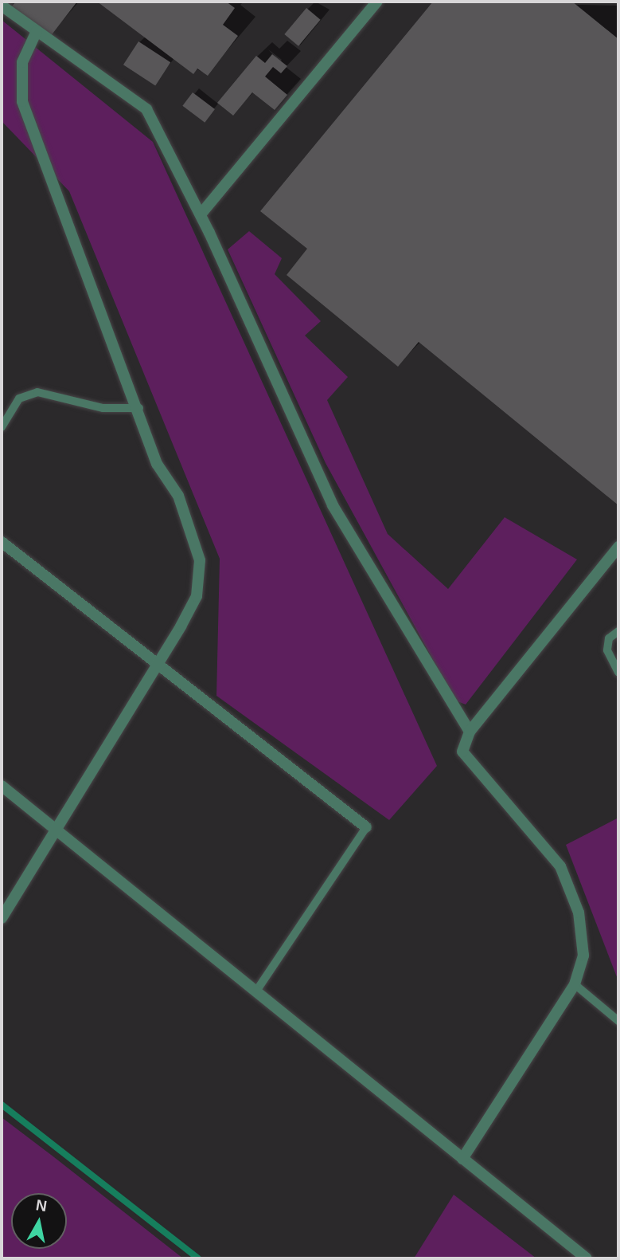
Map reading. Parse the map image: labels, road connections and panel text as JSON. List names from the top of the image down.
{
  "north": "top"
}
